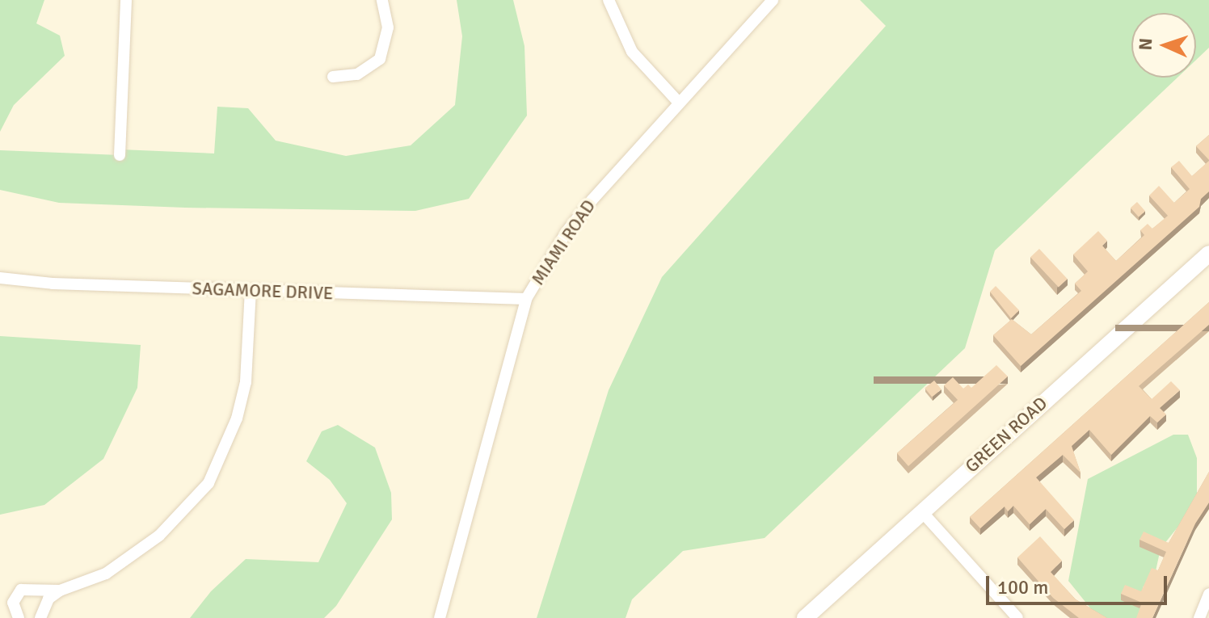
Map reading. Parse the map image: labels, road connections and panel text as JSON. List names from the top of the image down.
{
  "streets": {
    "main road": ["GREEN ROAD"],
    "street": ["MIAMI ROAD", "SAGAMORE DRIVE"]
  },
  "crossings": [
    ["MIAMI ROAD", "SAGAMORE DRIVE"]
  ],
  "scale_bar": "100 m",
  "north": "left"
}
